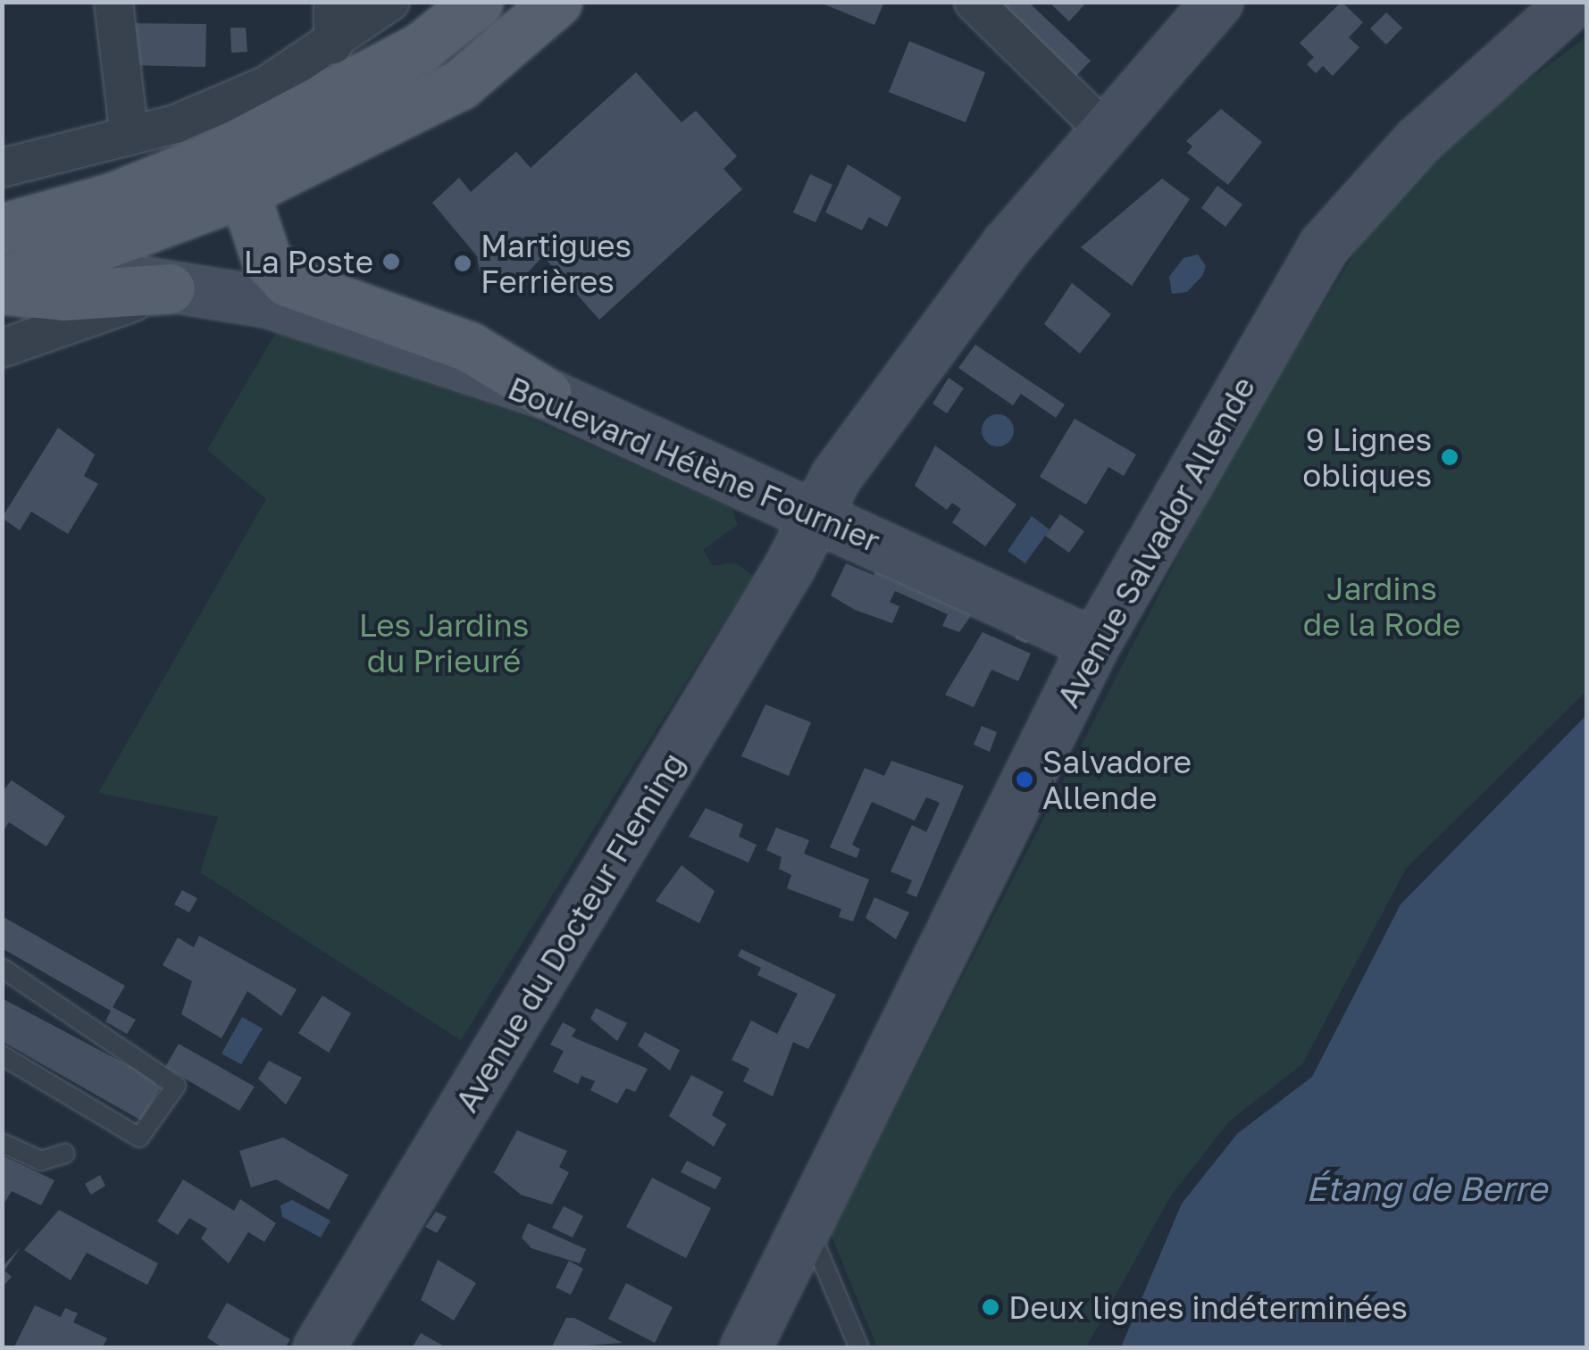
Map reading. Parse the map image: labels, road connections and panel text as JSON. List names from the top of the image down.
{
  "streets": {
    "main road": ["Boulevard Hélène Fournier", "Avenue Salvador Allende", "Avenue du Docteur Fleming"]
  },
  "crossings": [
    ["Boulevard Hélène Fournier", "Avenue Salvador Allende"],
    ["Boulevard Hélène Fournier", "Avenue du Docteur Fleming"]
  ],
  "water": ["Étang de Berre"],
  "parks": ["Jardins de la Rode", "Les Jardins du Prieuré"],
  "places": [
    "La Poste",
    "Martigues Ferrières",
    "9 Lignes obliques",
    "Salvadore Allende",
    "Deux lignes indéterminées"
  ]
}
